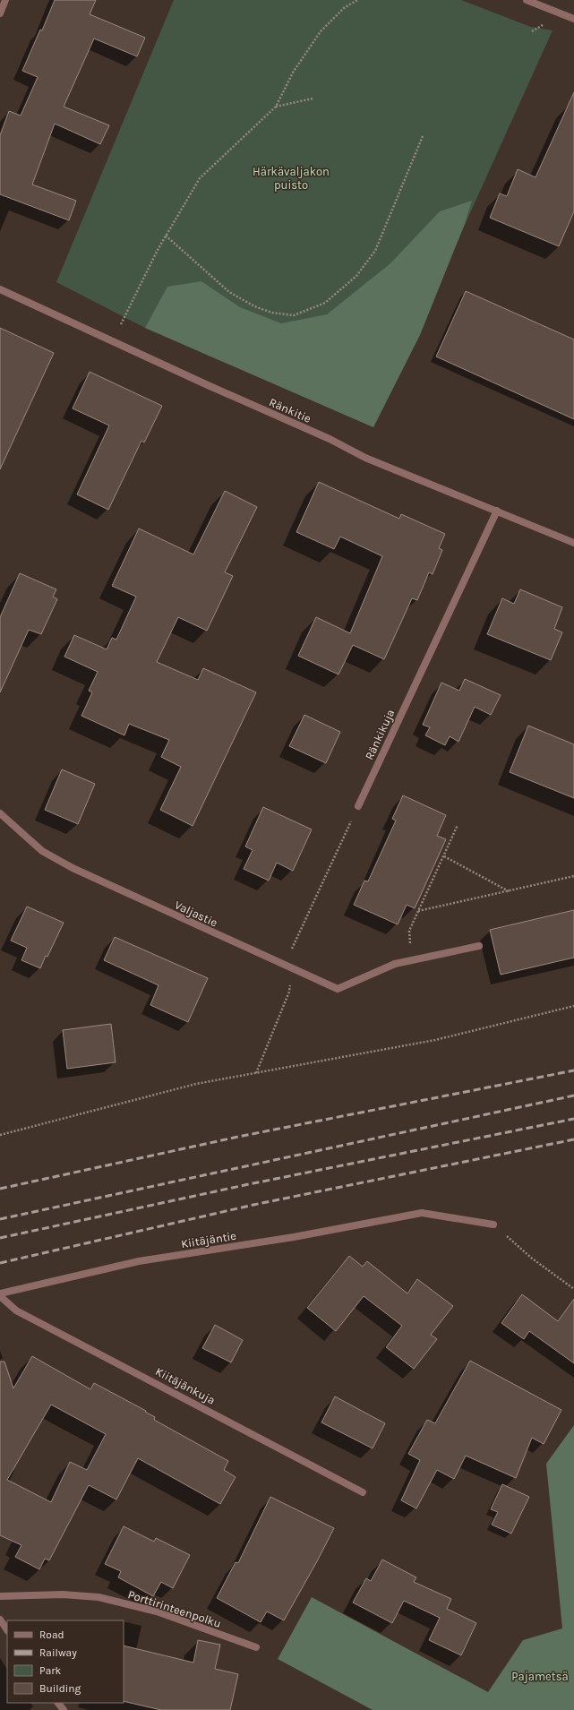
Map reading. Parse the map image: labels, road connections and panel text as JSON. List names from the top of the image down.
{
  "streets": {
    "street": [
      "Ränkitie",
      "Ränkikuja",
      "Valjastie",
      "Kiitäjäntie",
      "Kiitäjänkuja",
      "Porttirinteenpolku"
    ]
  },
  "crossings": [
    ["Ränkitie", "Ränkikuja"]
  ],
  "parks": ["Härkävaljakon puisto", "Pajametsä"],
  "legend": [
    "Road",
    "Railway",
    "Park",
    "Building"
  ]
}
